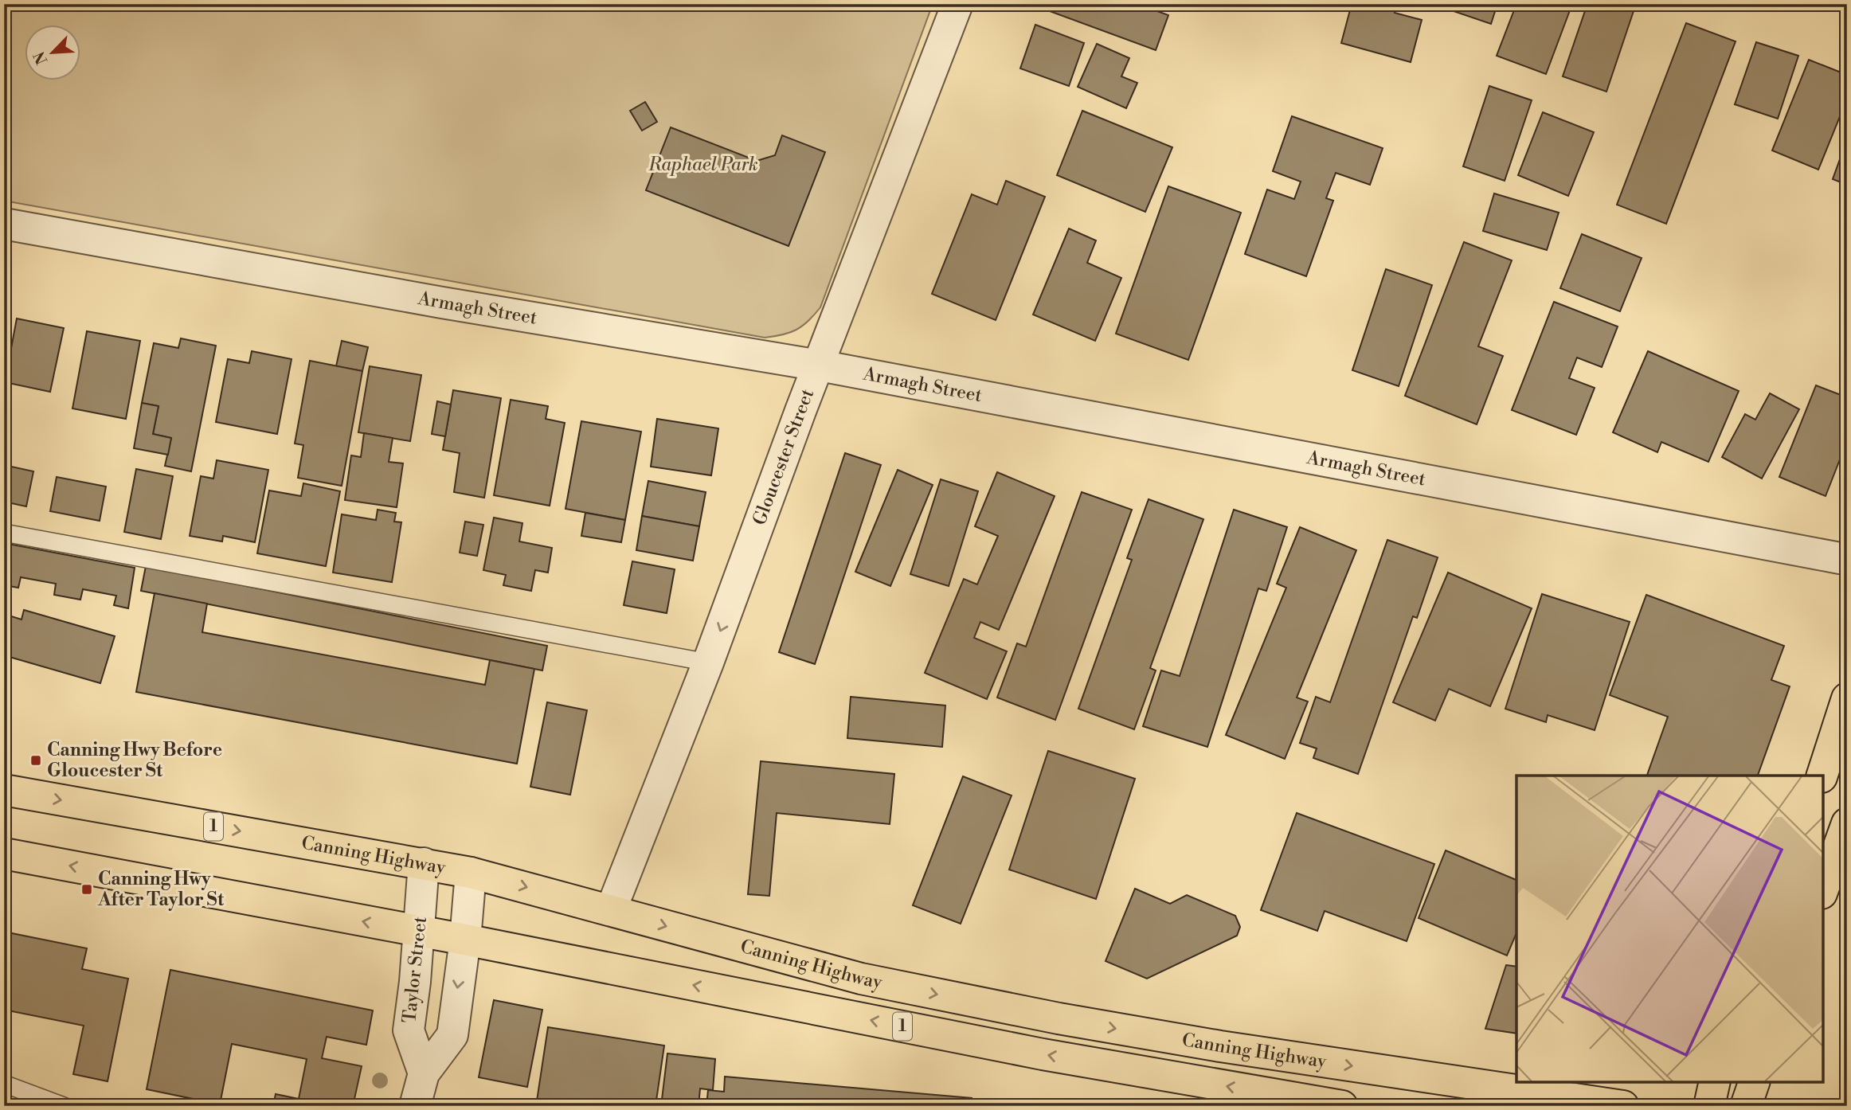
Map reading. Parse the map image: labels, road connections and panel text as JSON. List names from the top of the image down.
{
  "streets": {
    "main road": ["1", "Canning Highway"],
    "street": ["Armagh Street", "Gloucester Street", "Taylor Street"]
  },
  "crossings": [
    ["Armagh Street", "Gloucester Street"],
    ["Gloucester Street", "Canning Highway"],
    ["1", "Taylor Street"],
    ["Canning Highway", "Taylor Street"]
  ],
  "parks": ["Raphael Park"],
  "places": {
    "transit": ["Canning Hwy Before Gloucester St", "Canning Hwy After Taylor St"]
  },
  "north": "bottom left"
}
